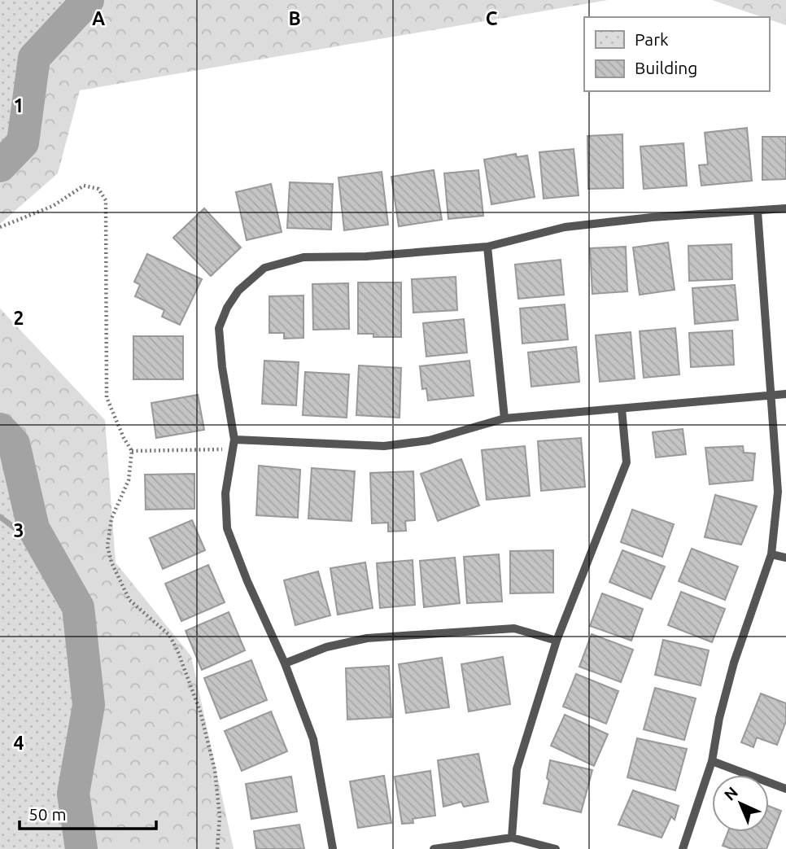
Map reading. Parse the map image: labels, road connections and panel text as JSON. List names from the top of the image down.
{
  "legend": ["Park", "Building"],
  "scale_bar": "50 m",
  "north": "top left",
  "grid": {
    "columns": ["A", "B", "C"],
    "rows": [
      "1",
      "2",
      "3",
      "4"
    ]
  }
}
